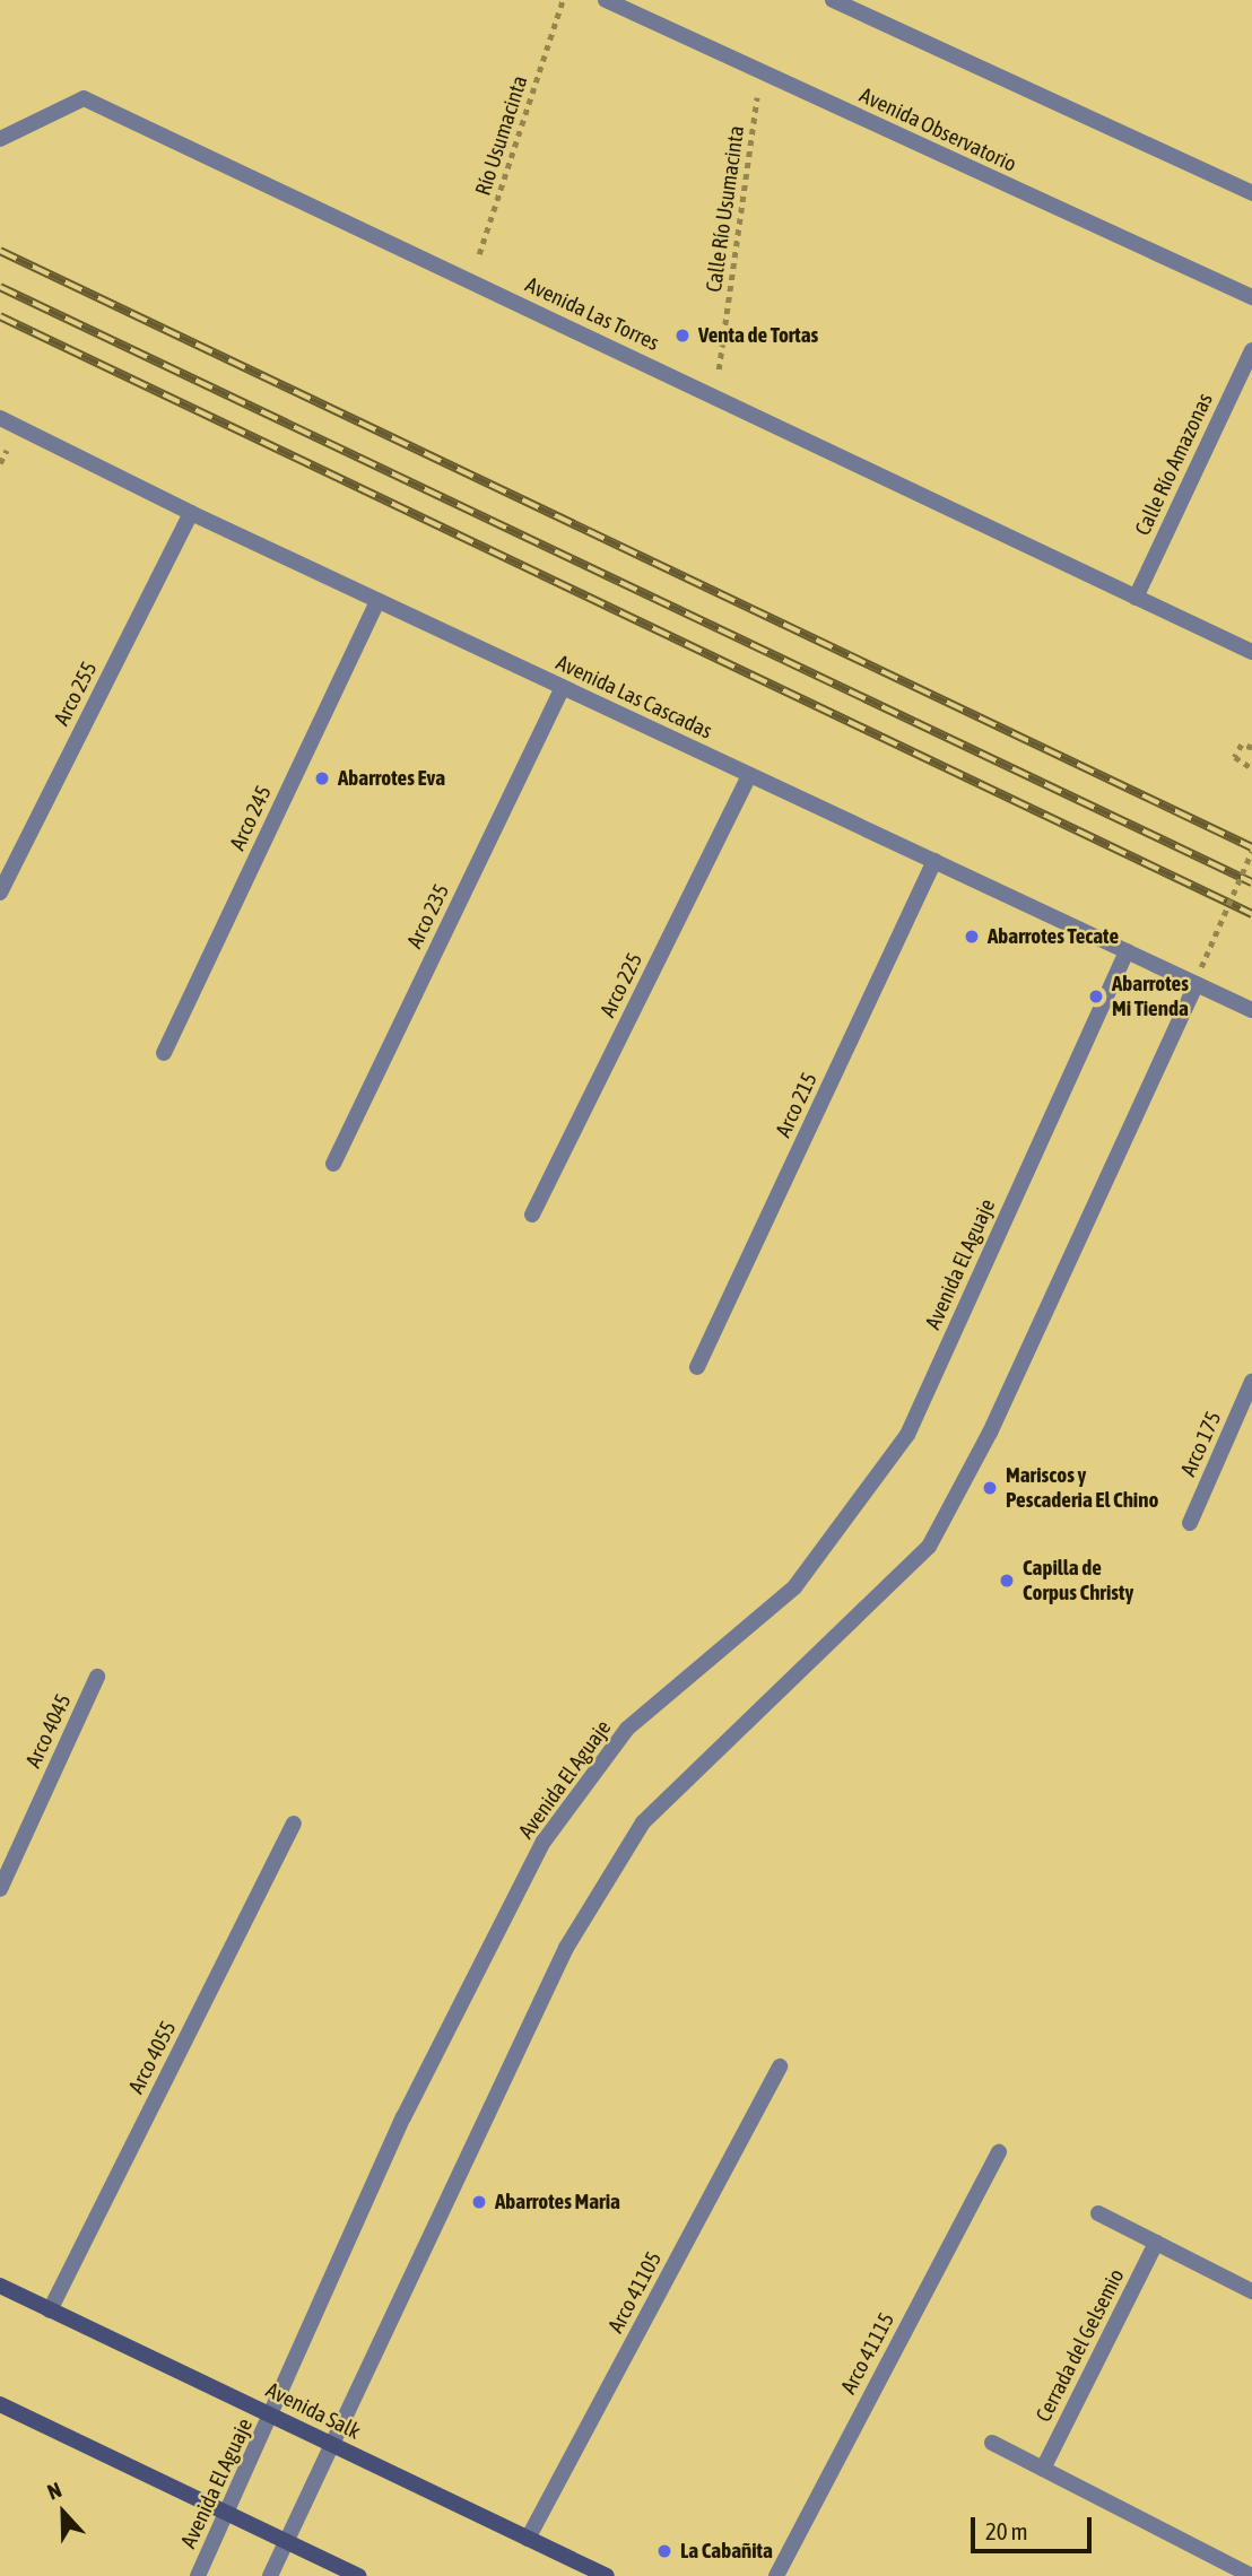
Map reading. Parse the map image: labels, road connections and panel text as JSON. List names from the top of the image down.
{
  "streets": {
    "main road": ["Avenida Salk"],
    "street": [
      "Avenida Observatorio",
      "Avenida Las Torres",
      "Calle Río Amazonas",
      "Arco 255",
      "Avenida Las Cascadas",
      "Arco 245",
      "Arco 235",
      "Arco 225",
      "Arco 215",
      "Avenida El Aguaje",
      "Arco 175",
      "Arco 4045",
      "Arco 4055",
      "Arco 41105",
      "Cerrada del Gelsemio",
      "Arco 41115"
    ],
    "path": ["Río Usumacinta", "Calle Río Usumacinta"]
  },
  "crossings": [
    ["Avenida Observatorio", "Calle Río Usumacinta"],
    ["Río Usumacinta", "Avenida Las Torres"],
    ["Calle Río Usumacinta", "Avenida Las Torres"],
    ["Avenida Las Torres", "Calle Río Amazonas"],
    ["Arco 255", "Avenida Las Cascadas"],
    ["Avenida Las Cascadas", "Arco 245"],
    ["Avenida Las Cascadas", "Arco 235"],
    ["Avenida Las Cascadas", "Arco 225"],
    ["Avenida Las Cascadas", "Arco 215"],
    ["Avenida Las Cascadas", "Avenida El Aguaje"],
    ["Avenida El Aguaje", "Avenida Salk"],
    ["Arco 4055", "Avenida Salk"],
    ["Arco 41105", "Avenida Salk"]
  ],
  "places": [
    "Venta de Tortas",
    "Abarrotes Eva",
    "Abarrotes Tecate",
    "Abarrotes Mi Tienda",
    "Mariscos y Pescaderia El Chino",
    "Capilla de Corpus Christy",
    "Abarrotes Maria",
    "La Cabañita"
  ],
  "scale_bar": "20 m",
  "north": "top"
}
